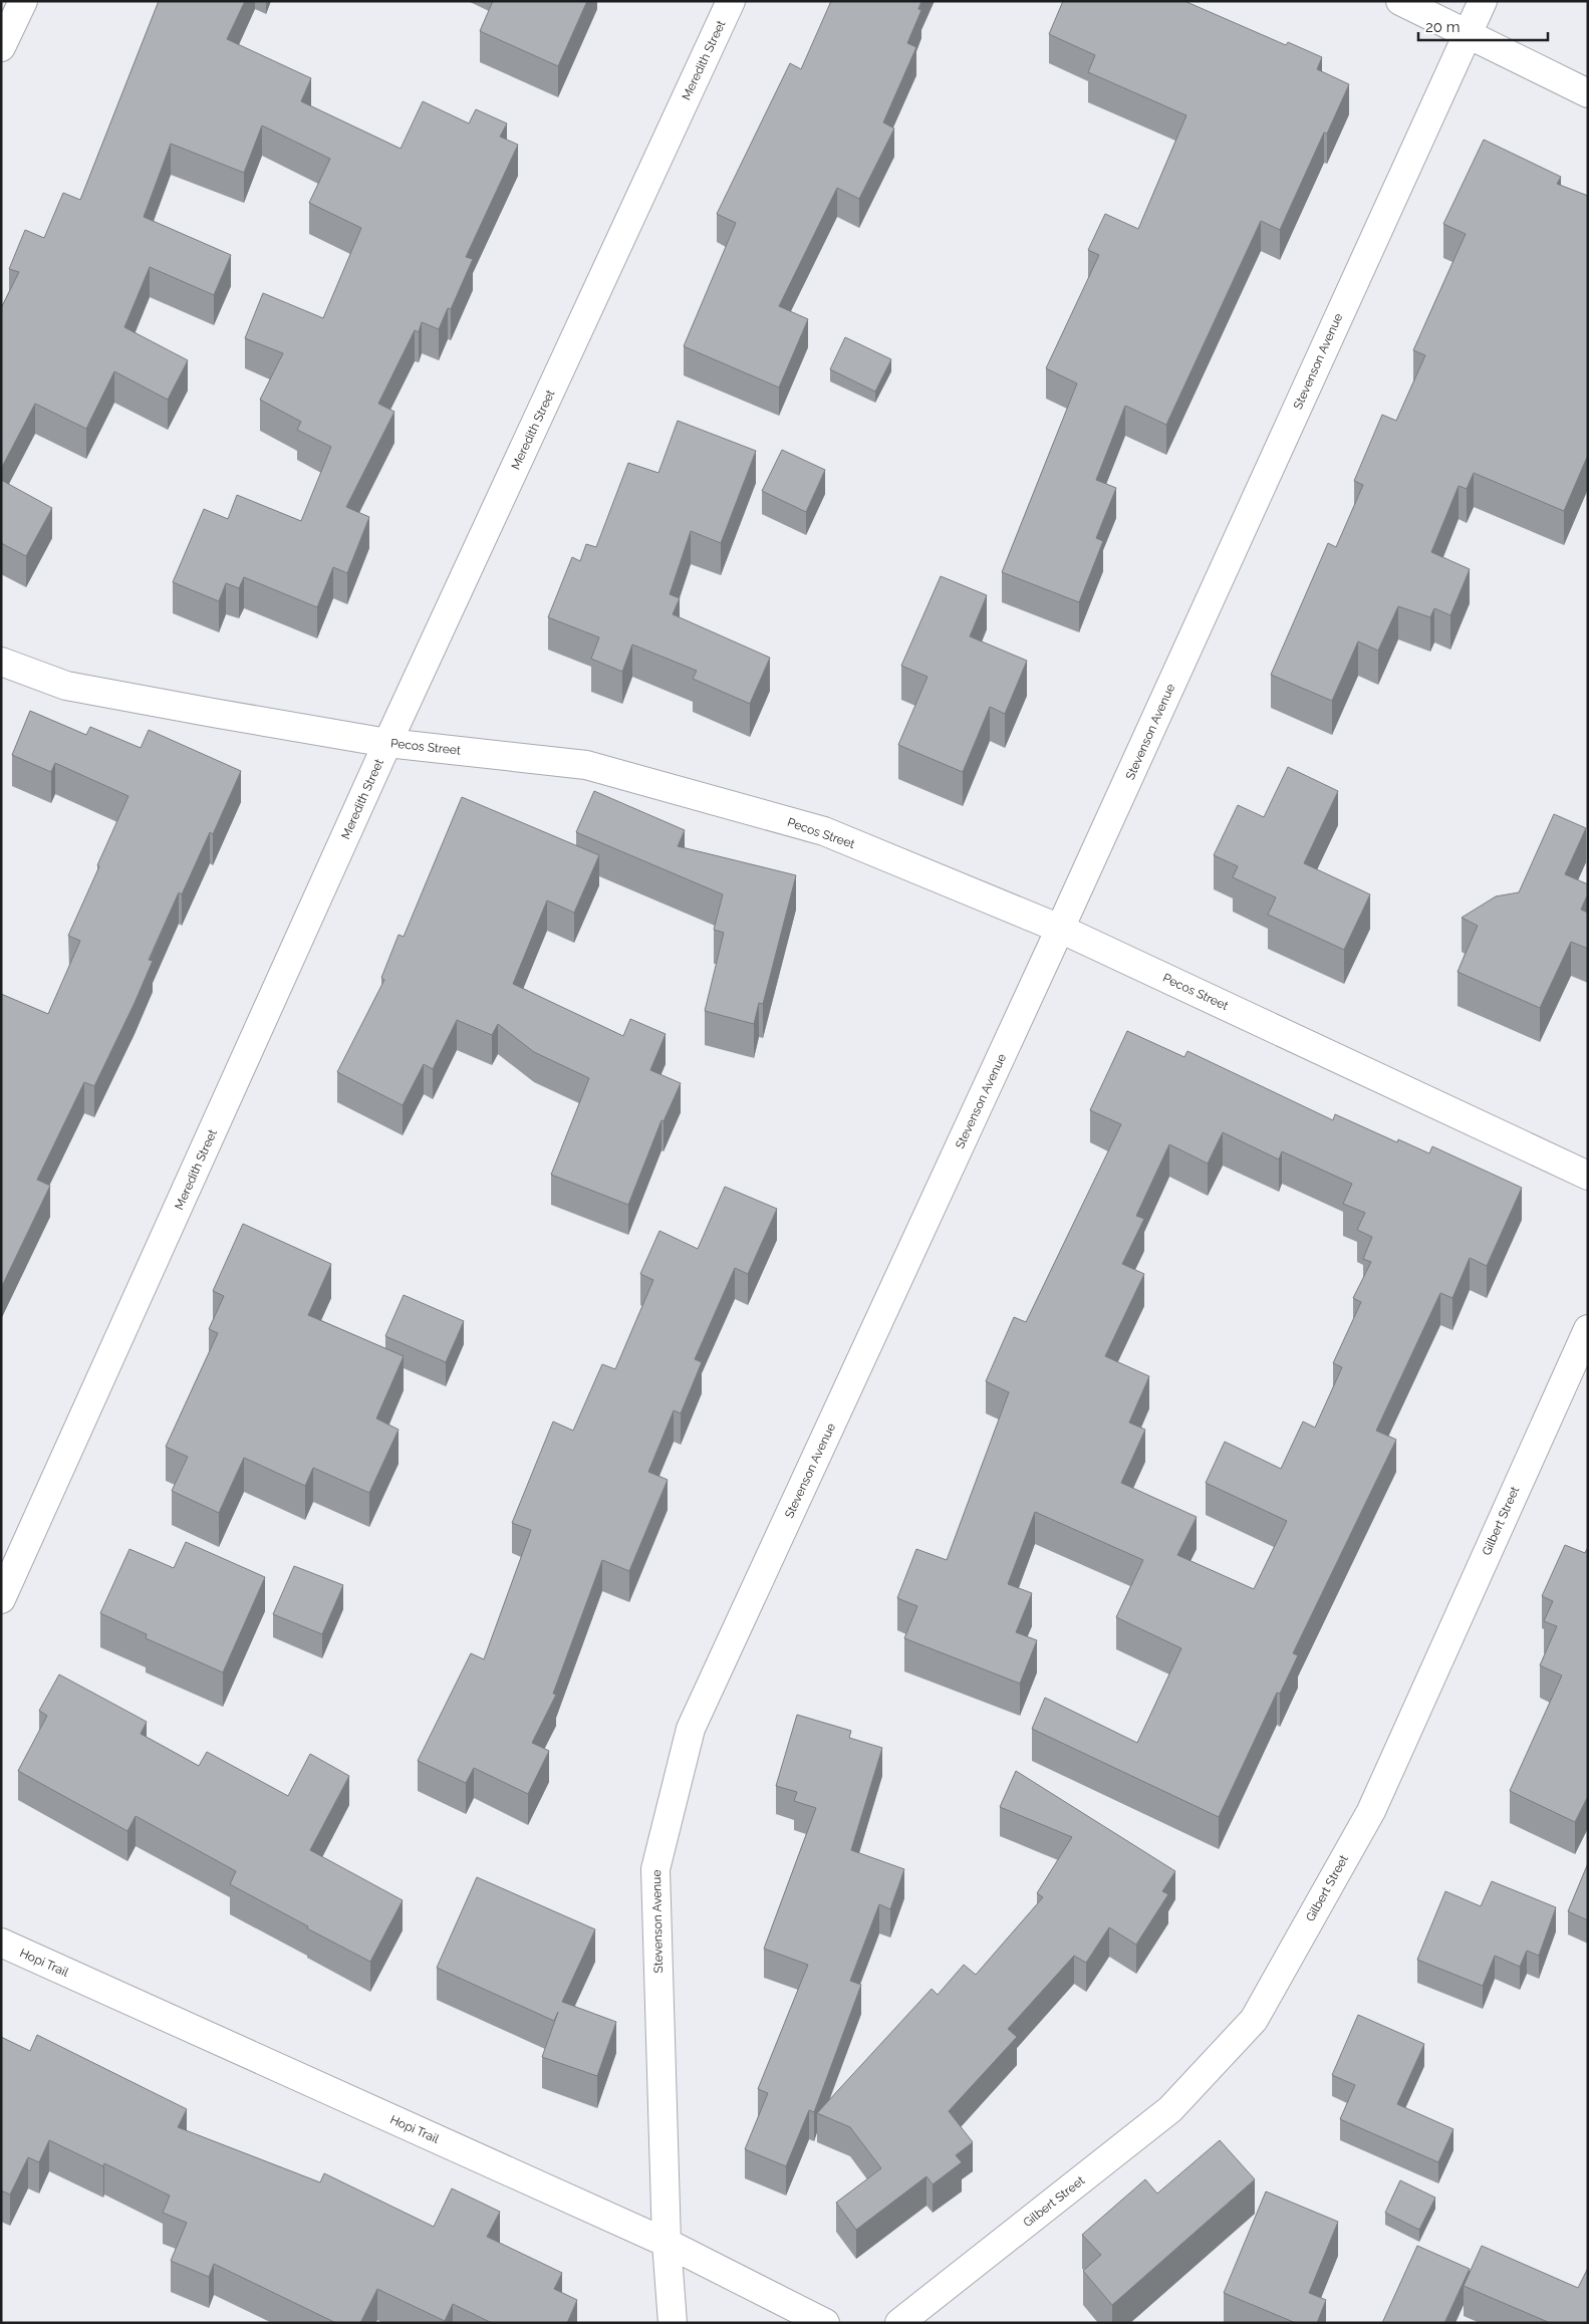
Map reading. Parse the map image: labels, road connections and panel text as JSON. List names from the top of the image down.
{
  "streets": {
    "street": [
      "Meredith Street",
      "Stevenson Avenue",
      "Pecos Street",
      "Gilbert Street",
      "Hopi Trail"
    ]
  },
  "crossings": [
    ["Meredith Street", "Pecos Street"],
    ["Stevenson Avenue", "Pecos Street"],
    ["Stevenson Avenue", "Hopi Trail"]
  ],
  "scale_bar": "20 m"
}
